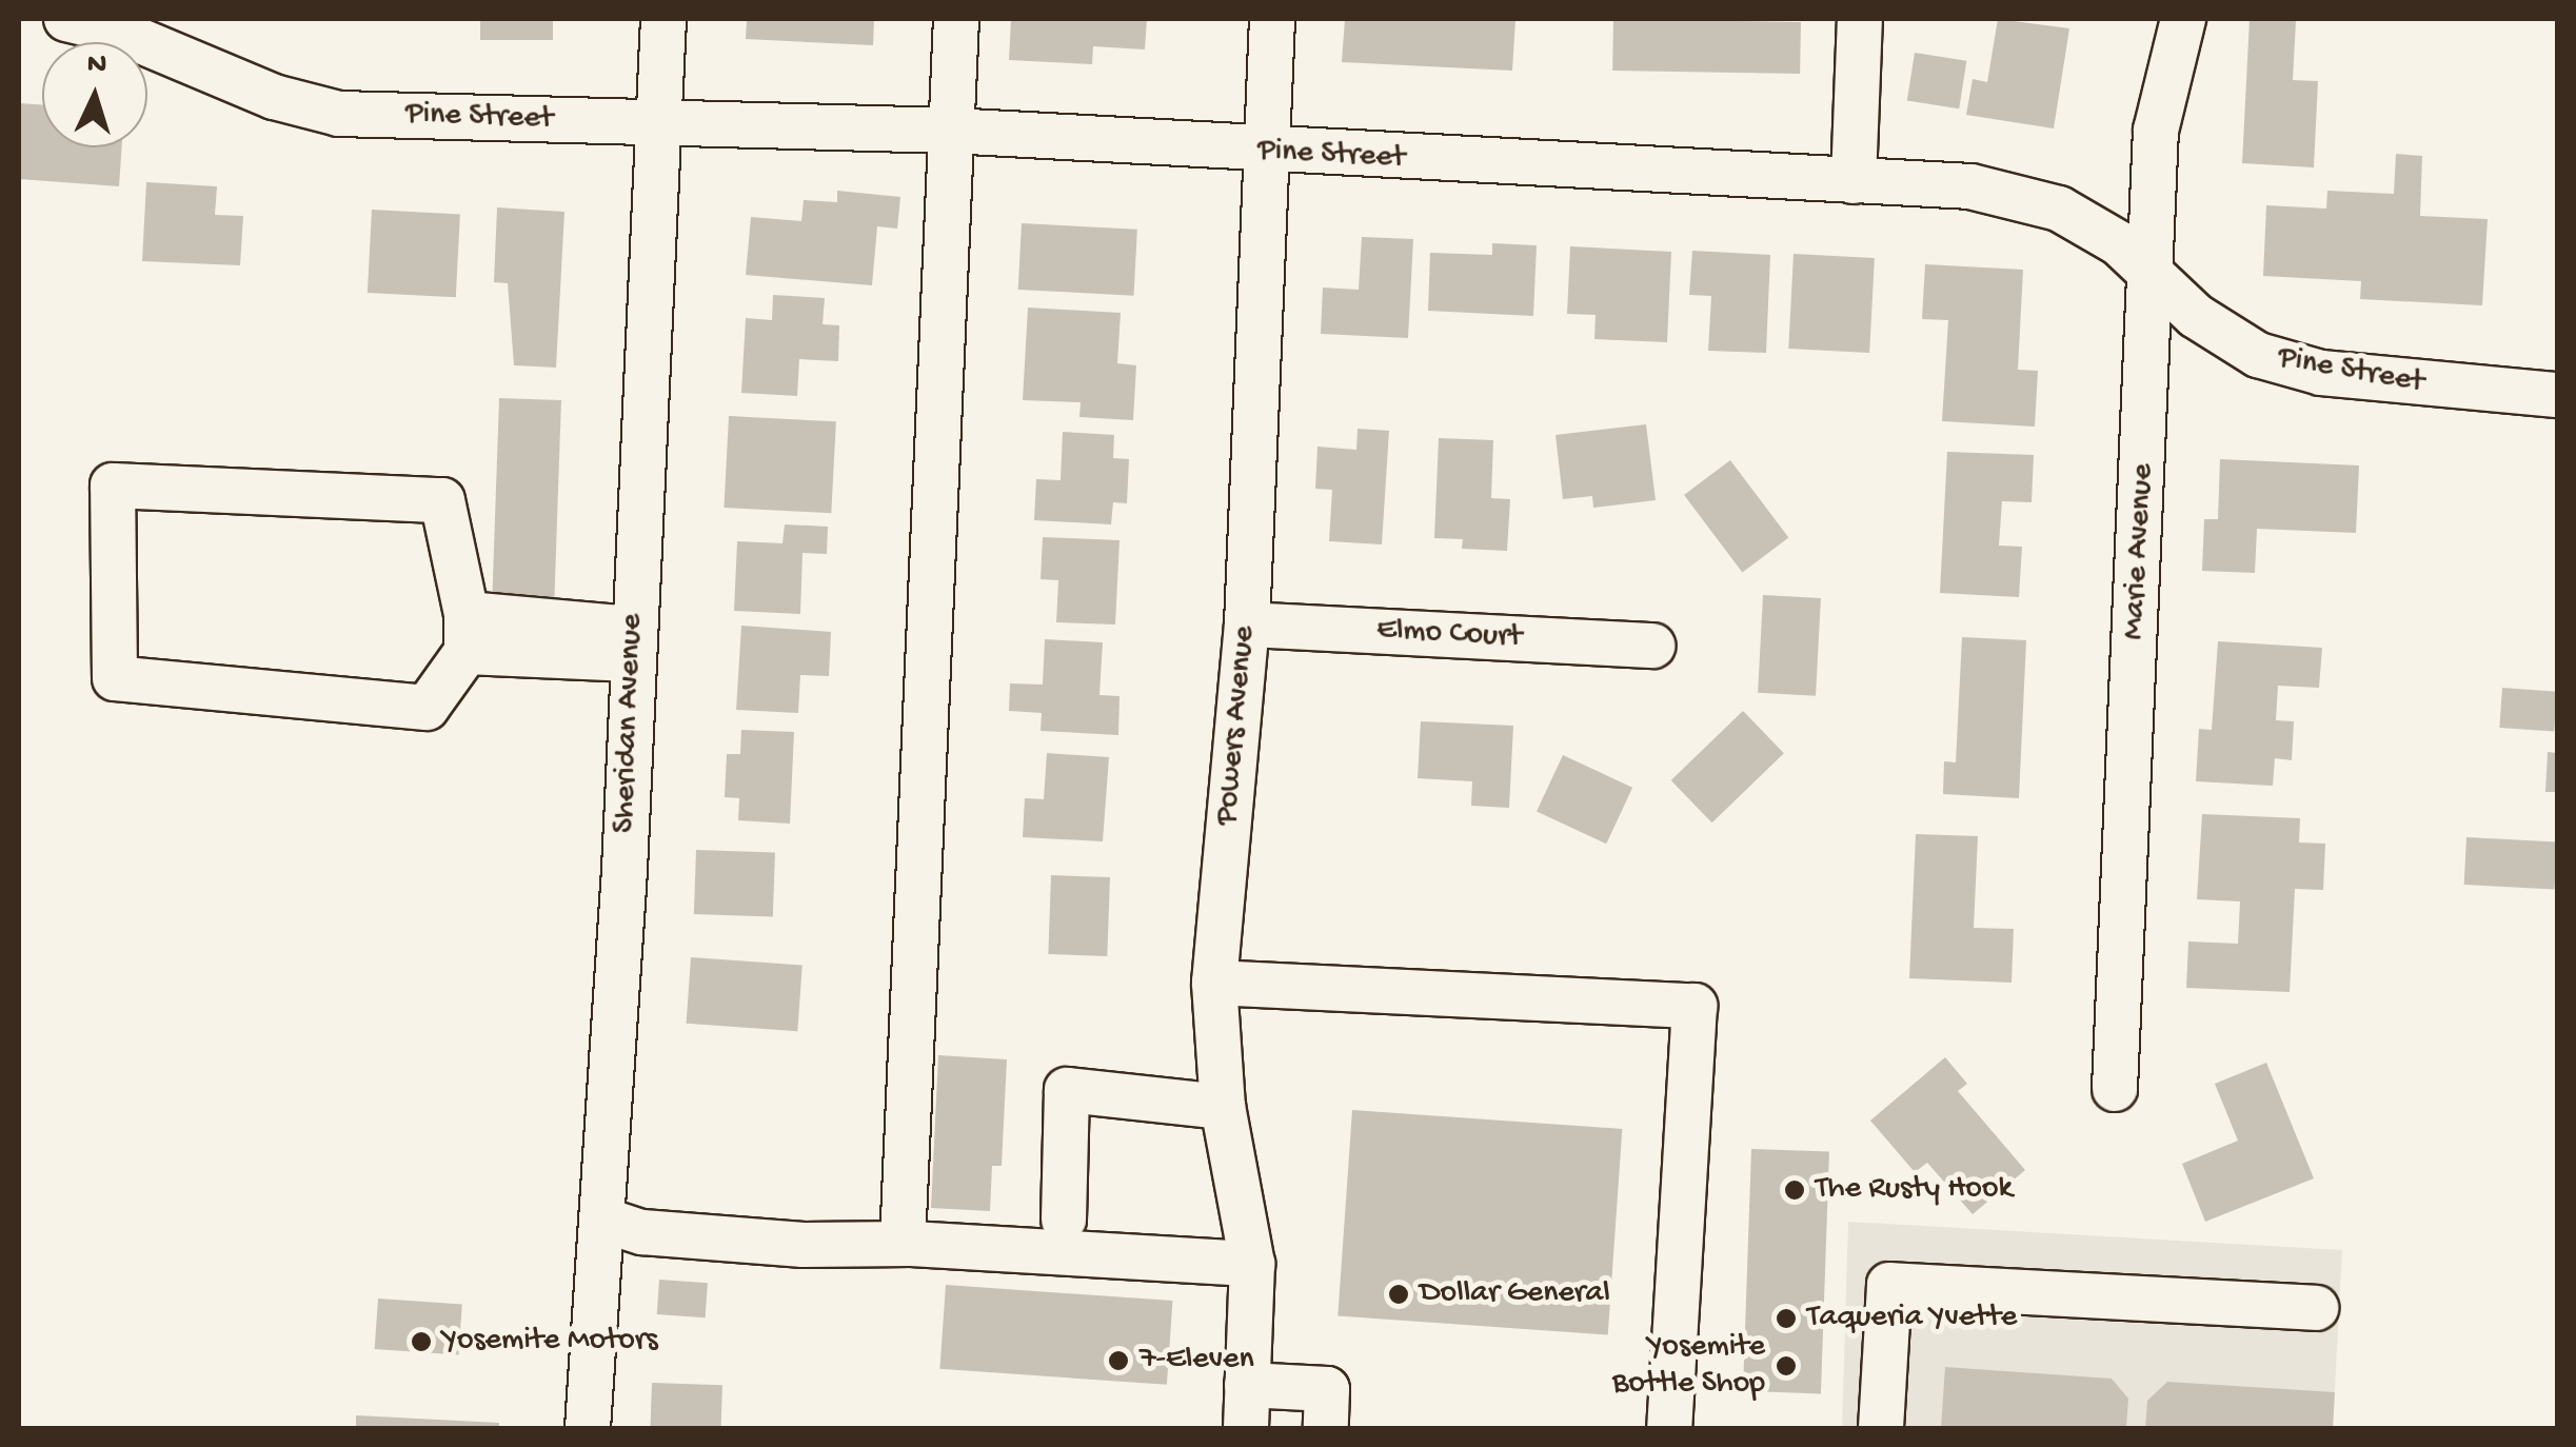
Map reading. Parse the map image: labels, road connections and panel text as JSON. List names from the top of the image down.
{
  "streets": {
    "street": [
      "Pine Street",
      "Marie Avenue",
      "Elmo Court",
      "Sheridan Avenue",
      "Powers Avenue"
    ]
  },
  "crossings": [
    ["Pine Street", "Marie Avenue"],
    ["Pine Street", "Sheridan Avenue"],
    ["Pine Street", "Powers Avenue"],
    ["Elmo Court", "Powers Avenue"]
  ],
  "places": [
    "The Rusty Hook",
    "Dollar General",
    "Taqueria Yvette",
    "Yosemite Motors",
    "7-Eleven",
    "Yosemite Bottle Shop"
  ],
  "north": "top"
}
